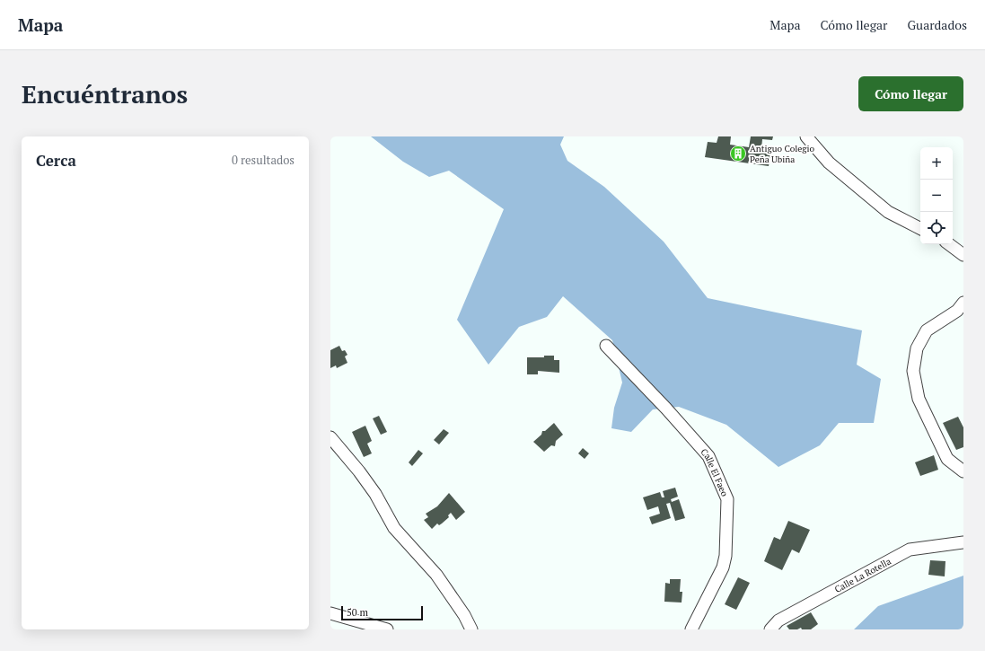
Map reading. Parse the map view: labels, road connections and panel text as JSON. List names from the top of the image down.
{
  "streets": {
    "street": ["Calle El Faeo", "Calle La Rotella"]
  },
  "places": {
    "building": ["Antiguo Colegio Peña Ubiña"]
  },
  "scale_bar": "50 m",
  "page": {
    "header": "Mapa",
    "nav": ["Mapa", "Cómo llegar", "Guardados"],
    "buttons": "Cómo llegar",
    "title": "Encuéntranos",
    "heading": ["Cerca", "0 resultados"],
    "map_buttons": ["+", "−"],
    "scale": "50 m"
  }
}
